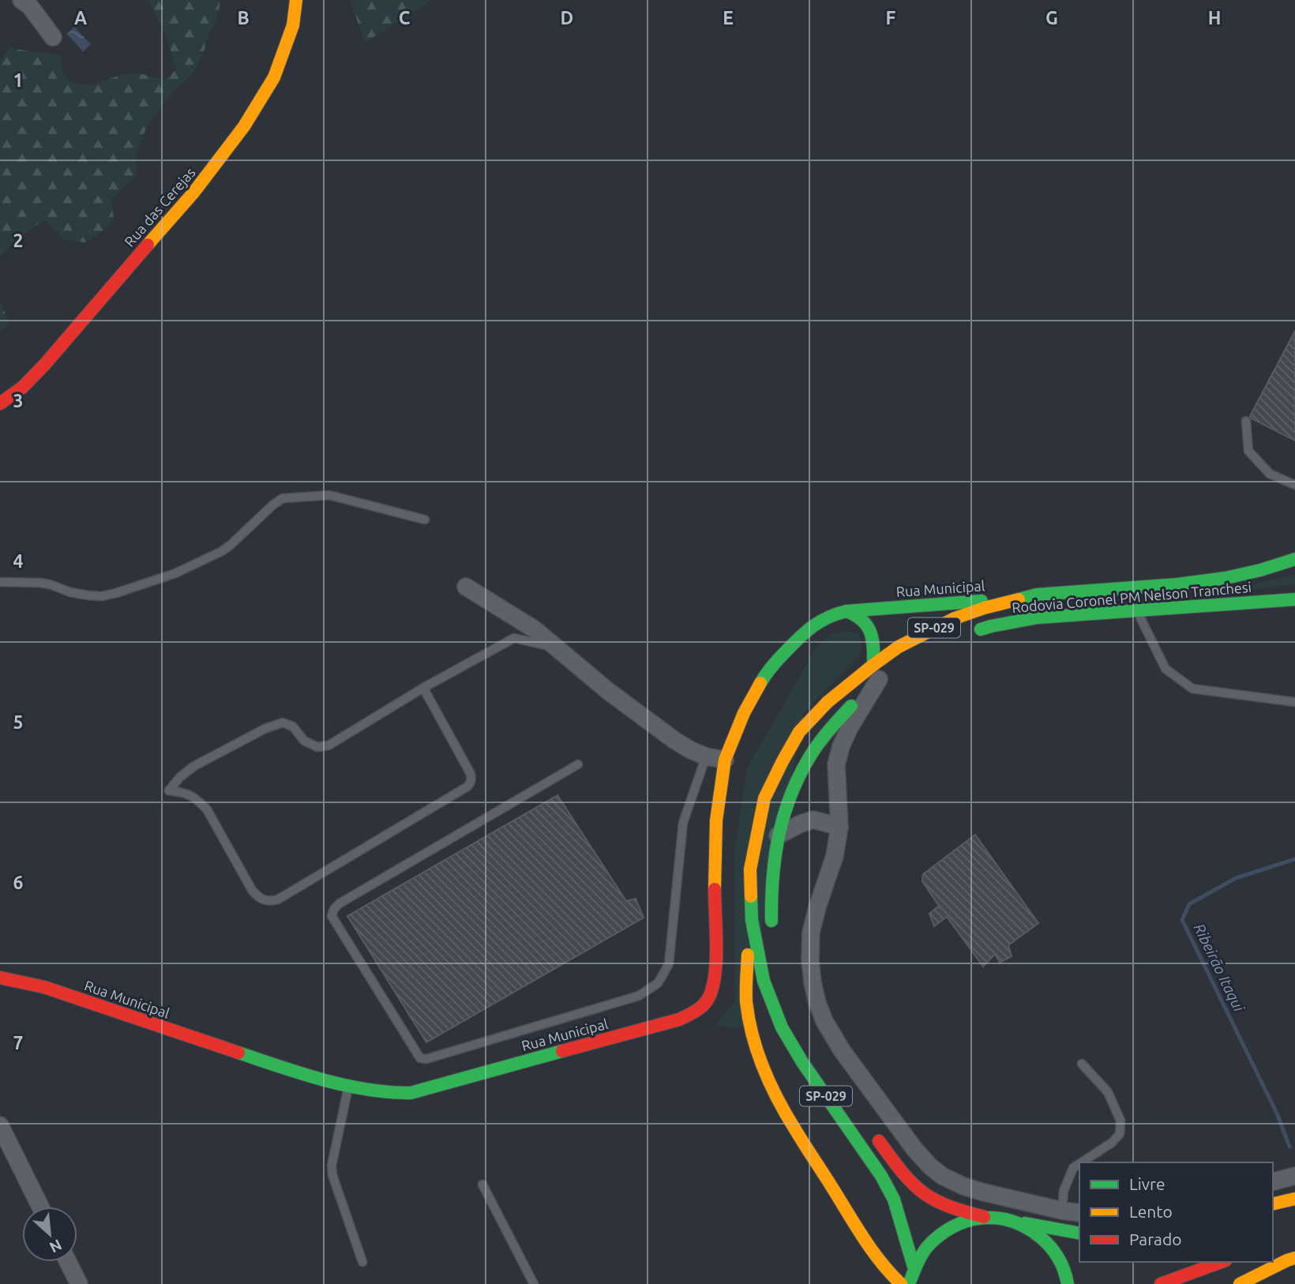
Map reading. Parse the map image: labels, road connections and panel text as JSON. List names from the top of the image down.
{
  "streets": {
    "main road": [
      "Rua das Cerejas",
      "Rua Municipal",
      "Rodovia Coronel PM Nelson Tranchesi",
      "SP-029"
    ]
  },
  "crossings": [
    ["Rua Municipal", "Rodovia Coronel PM Nelson Tranchesi"]
  ],
  "water": ["Ribeirão Itaqui"],
  "legend": ["Livre", "Lento", "Parado"],
  "north": "bottom right",
  "grid": {
    "columns": [
      "A",
      "B",
      "C",
      "D",
      "E",
      "F",
      "G",
      "H"
    ],
    "rows": [
      "1",
      "2",
      "3",
      "4",
      "5",
      "6",
      "7"
    ]
  }
}
